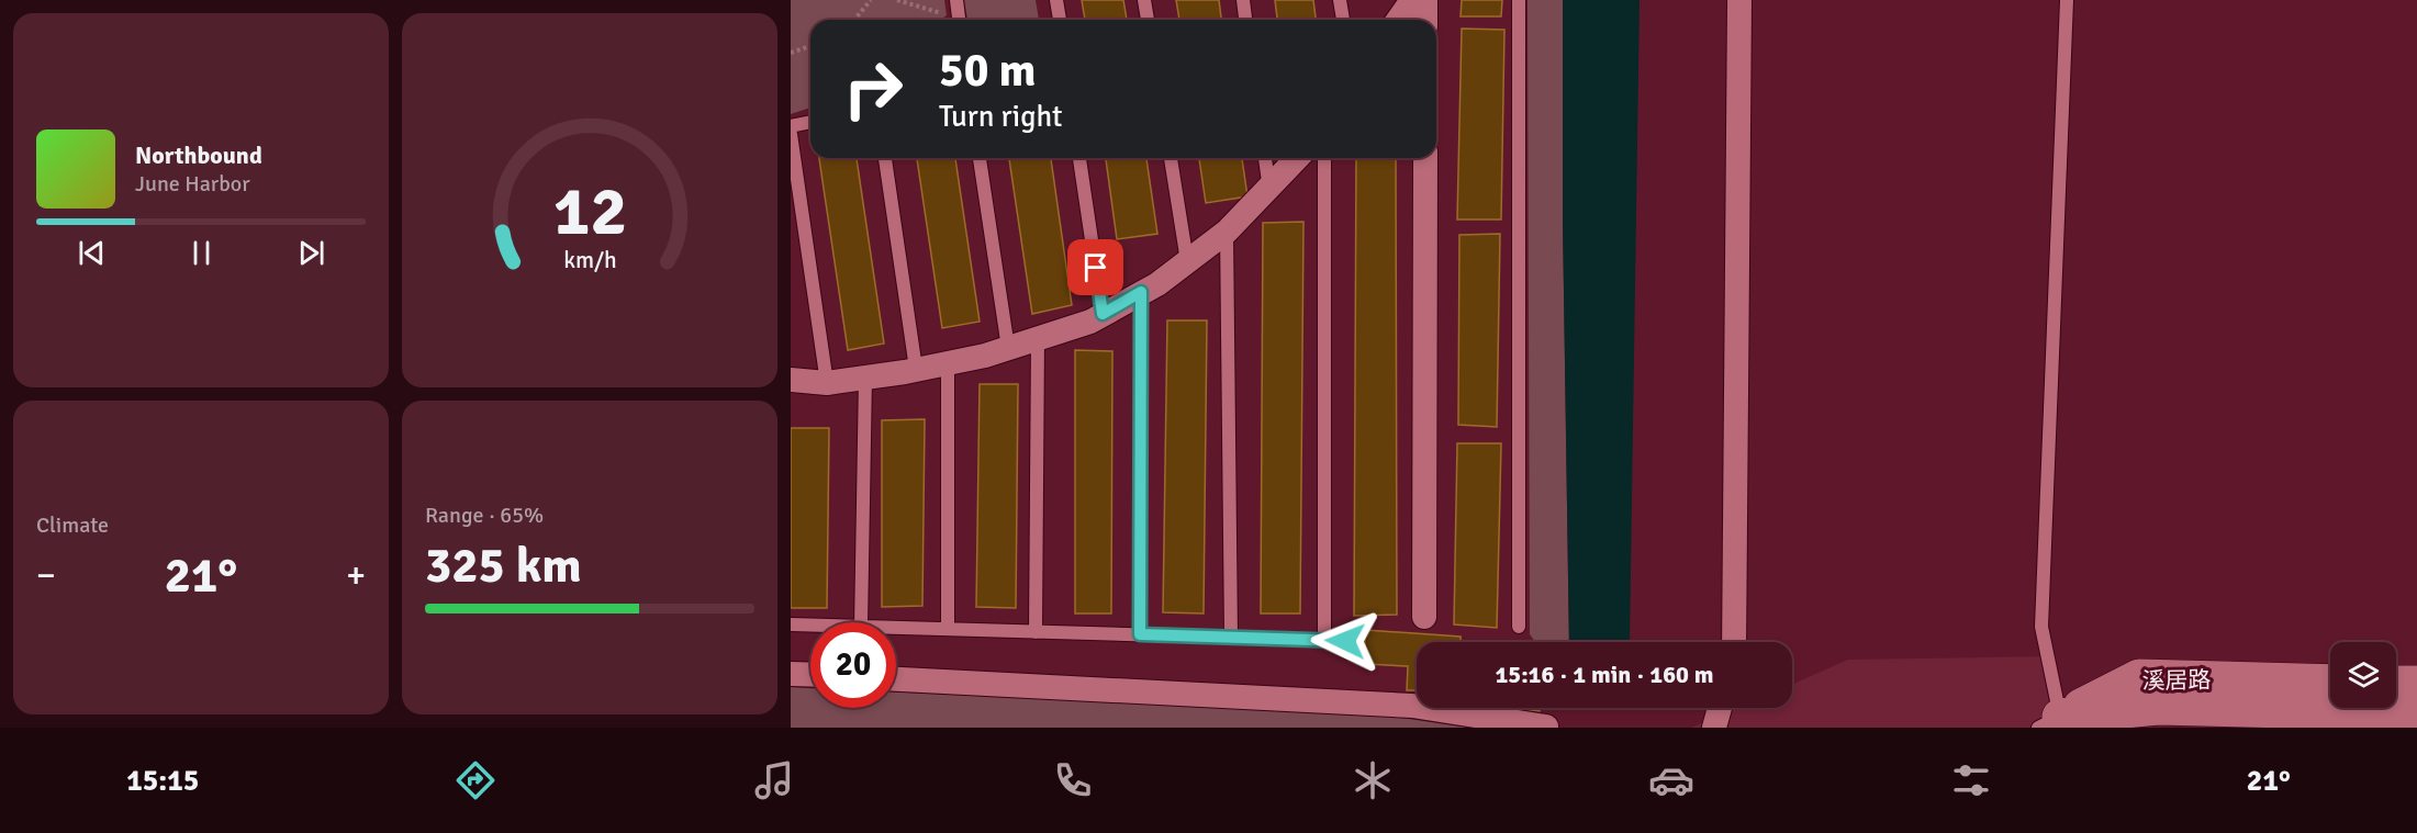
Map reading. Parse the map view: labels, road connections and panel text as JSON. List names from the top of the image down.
{
  "streets": {
    "street": ["溪居路"]
  },
  "page": {
    "turn": ["50 m", "Turn right"],
    "song": ["Northbound", "June Harbor"],
    "tile": [
      "Climate",
      ["Range · 65%", "325 km"]
    ],
    "heat": ["−", "21°", "+"],
    "limit": "20",
    "trip": "15:16 · 1 min · 160 m",
    "tabs": ["15:15", "21°"],
    "gauge": ["12", "km/h"]
  }
}
